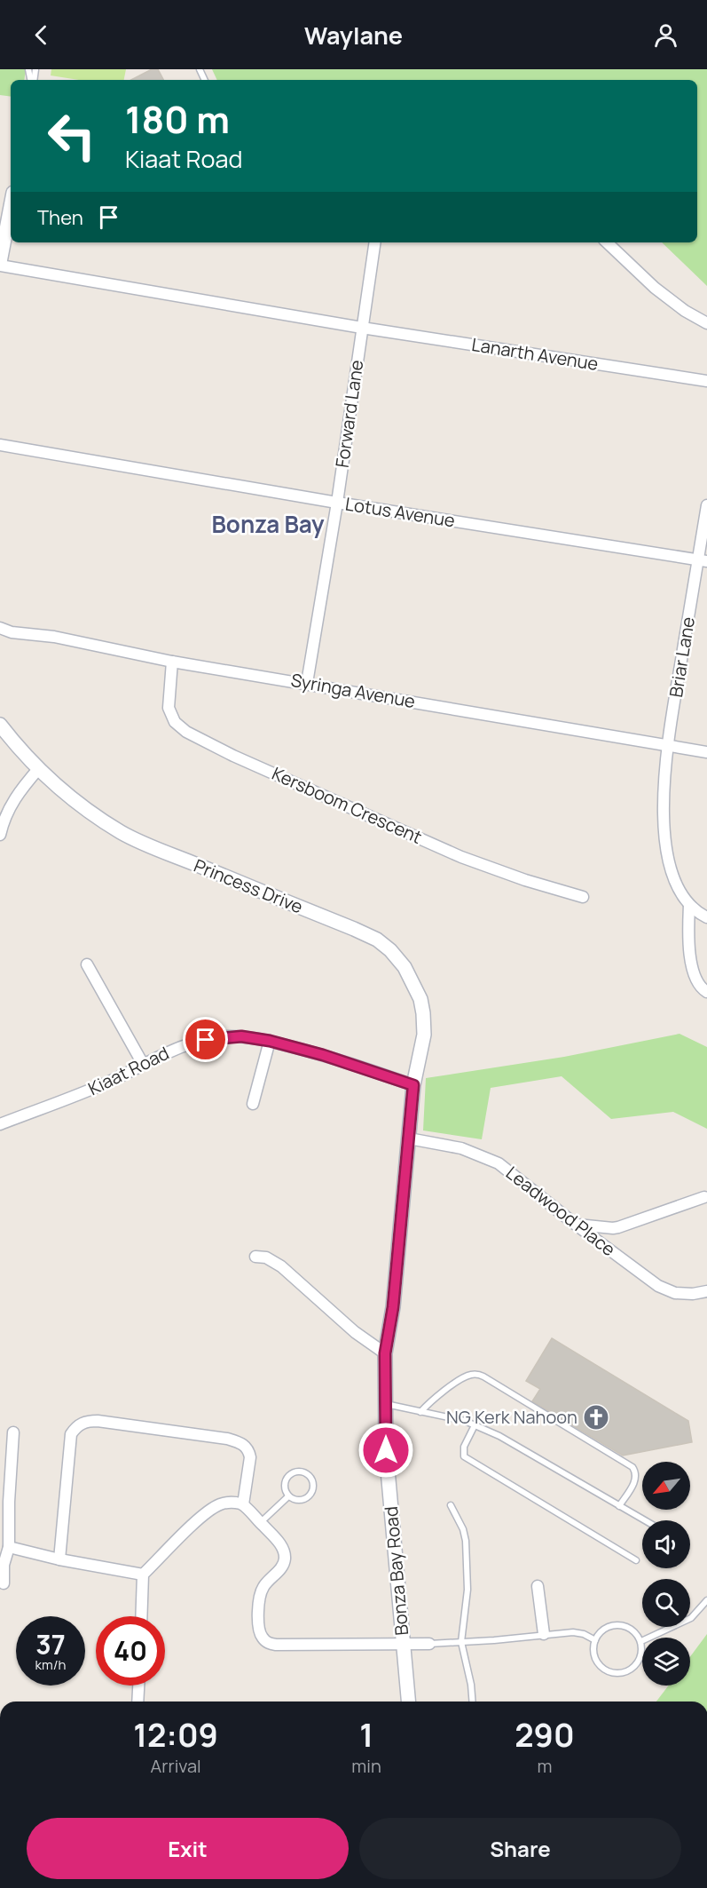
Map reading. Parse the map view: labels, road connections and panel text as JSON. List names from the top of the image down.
{
  "streets": {
    "street": [
      "Lanarth Avenue",
      "Forward Lane",
      "Lotus Avenue",
      "Briar Lane",
      "Syringa Avenue",
      "Kersboom Crescent",
      "Princess Drive",
      "Kiaat Road",
      "Leadwood Place",
      "Bonza Bay Road"
    ]
  },
  "crossings": [
    ["Lanarth Avenue", "Forward Lane"],
    ["Forward Lane", "Lotus Avenue"],
    ["Forward Lane", "Syringa Avenue"],
    ["Lotus Avenue", "Briar Lane"],
    ["Briar Lane", "Syringa Avenue"],
    ["Syringa Avenue", "Kersboom Crescent"],
    ["Princess Drive", "Kiaat Road"],
    ["Princess Drive", "Bonza Bay Road"],
    ["Kiaat Road", "Bonza Bay Road"],
    ["Leadwood Place", "Bonza Bay Road"]
  ],
  "districts": ["Bonza Bay"],
  "places": {
    "church": ["NG Kerk Nahoon"]
  },
  "north": "bottom left",
  "page": {
    "header": "Waylane",
    "turn": ["180 m", "Kiaat Road"],
    "then": "Then",
    "speed": "37 km/h",
    "limit": "40",
    "eta": [
      "12:09",
      "Arrival",
      "1",
      "min",
      "290",
      "m"
    ],
    "buttons": ["Exit", "Share"]
  }
}
